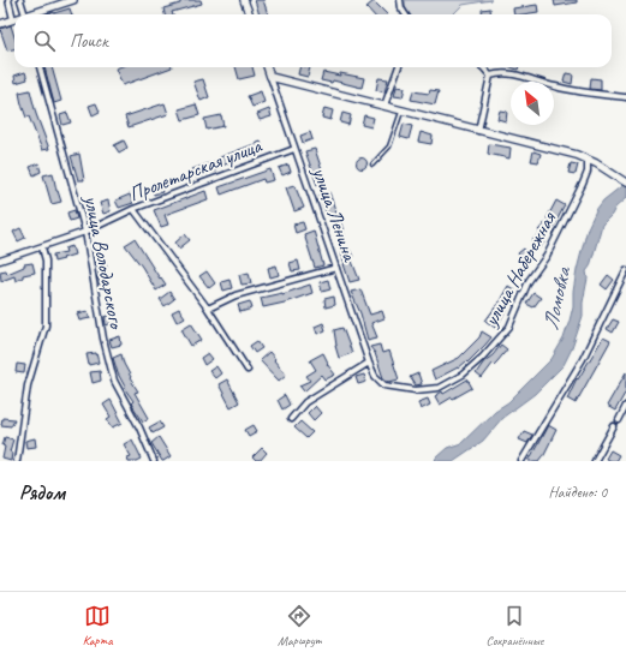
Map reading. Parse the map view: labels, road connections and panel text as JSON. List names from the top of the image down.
{
  "streets": {
    "street": [
      "Пролетарская улица",
      "улица Ленина",
      "улица Володарского",
      "улица Набережная"
    ]
  },
  "crossings": [
    ["Пролетарская улица", "улица Ленина"],
    ["Пролетарская улица", "улица Володарского"],
    ["улица Ленина", "улица Набережная"]
  ],
  "water": ["Ломовка"],
  "north": "top left",
  "page": {
    "search": "Поиск",
    "heading": ["Рядом", "Найдено: 0"],
    "nav": ["Карта", "Маршрут", "Сохранённые"]
  }
}
